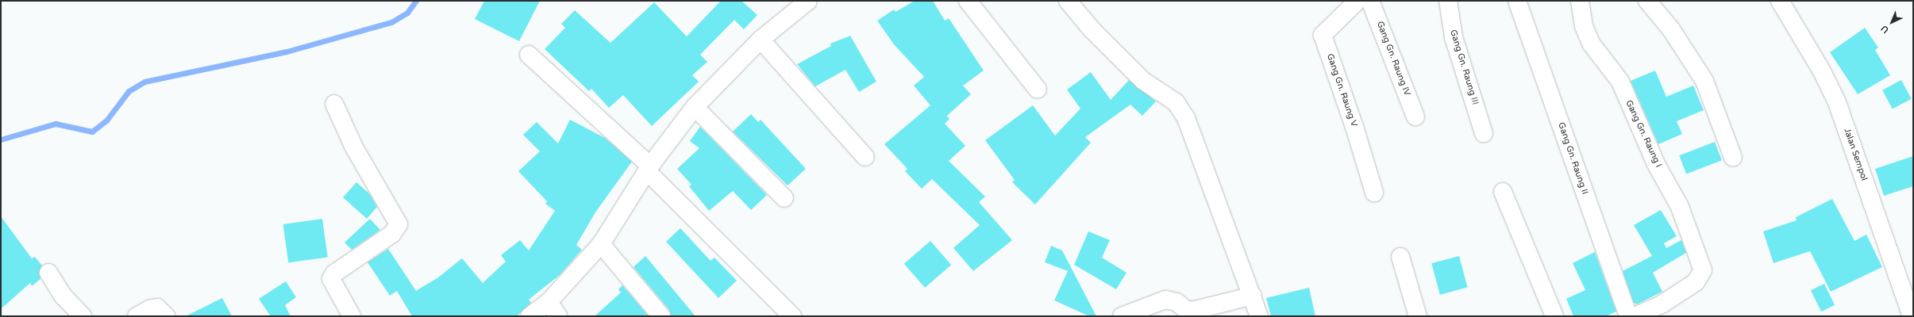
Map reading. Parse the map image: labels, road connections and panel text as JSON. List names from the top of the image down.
{
  "streets": {
    "street": [
      "Gang Gn. Raung IV",
      "Gang Gn. Raung III",
      "Gang Gn. Raung V",
      "Gang Gn. Raung I",
      "Jalan Sempol",
      "Gang Gn. Raung II"
    ]
  },
  "north": "bottom left"
}
